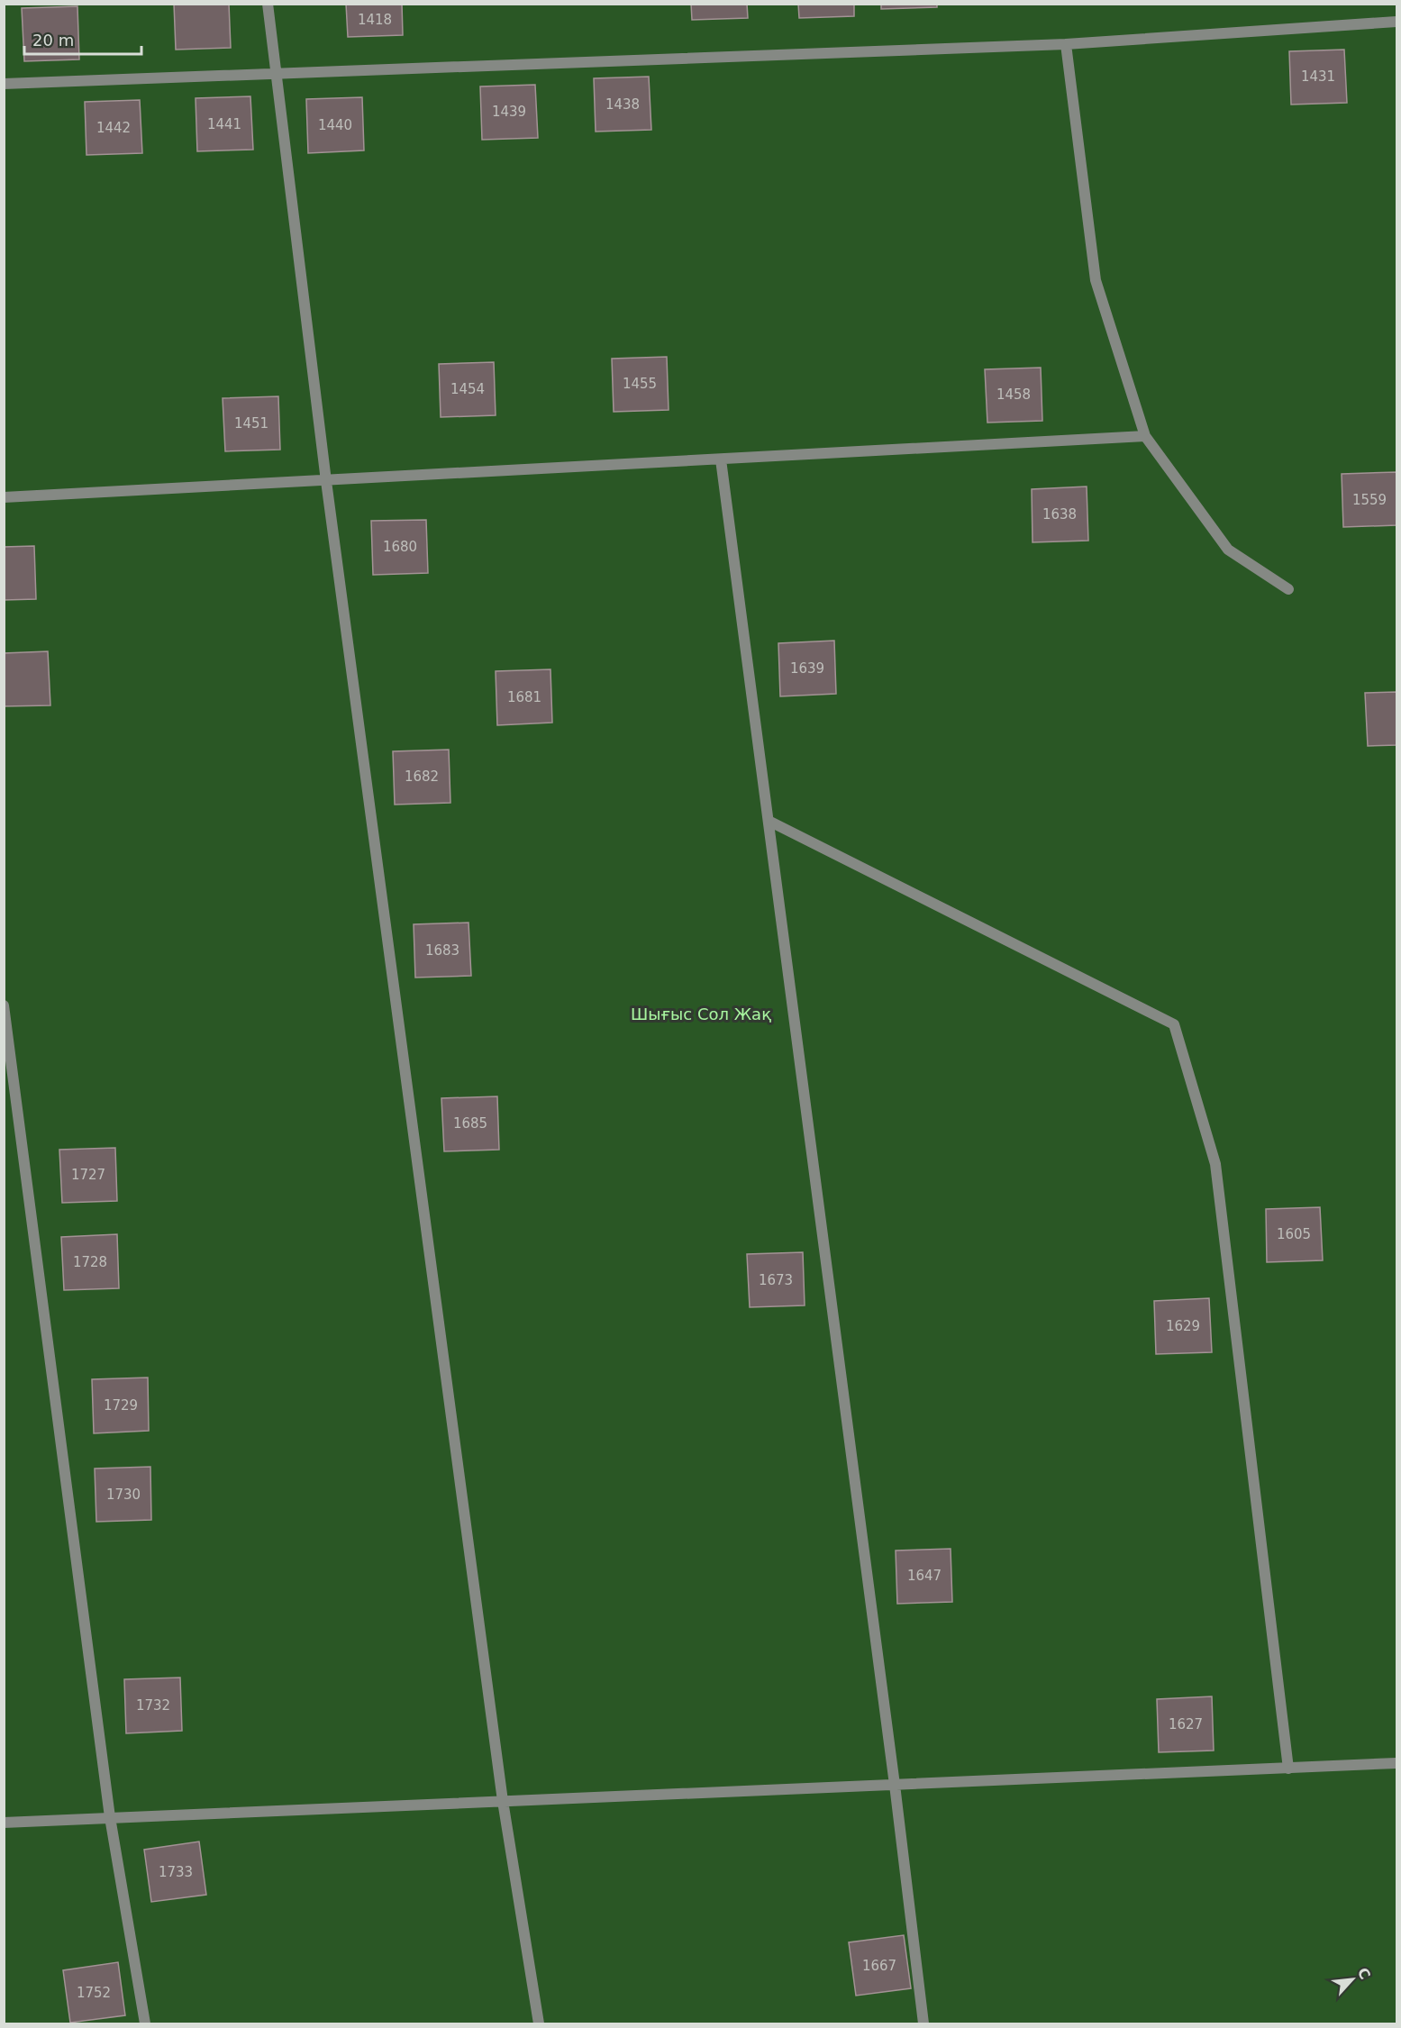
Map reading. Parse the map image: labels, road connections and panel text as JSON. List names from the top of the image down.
{
  "parks": ["Шығыс Сол Жақ"],
  "house_numbers": [
    "1418",
    "1431",
    "1438",
    "1439",
    "1441",
    "1440",
    "1442",
    "1455",
    "1454",
    "1458",
    "1451",
    "1559",
    "1638",
    "1680",
    "1639",
    "1681",
    "1682",
    "1683",
    "1685",
    "1727",
    "1605",
    "1728",
    "1673",
    "1629",
    "1729",
    "1730",
    "1647",
    "1732",
    "1627",
    "1733",
    "1667",
    "1752"
  ],
  "scale_bar": "20 m",
  "north": "top right"
}
